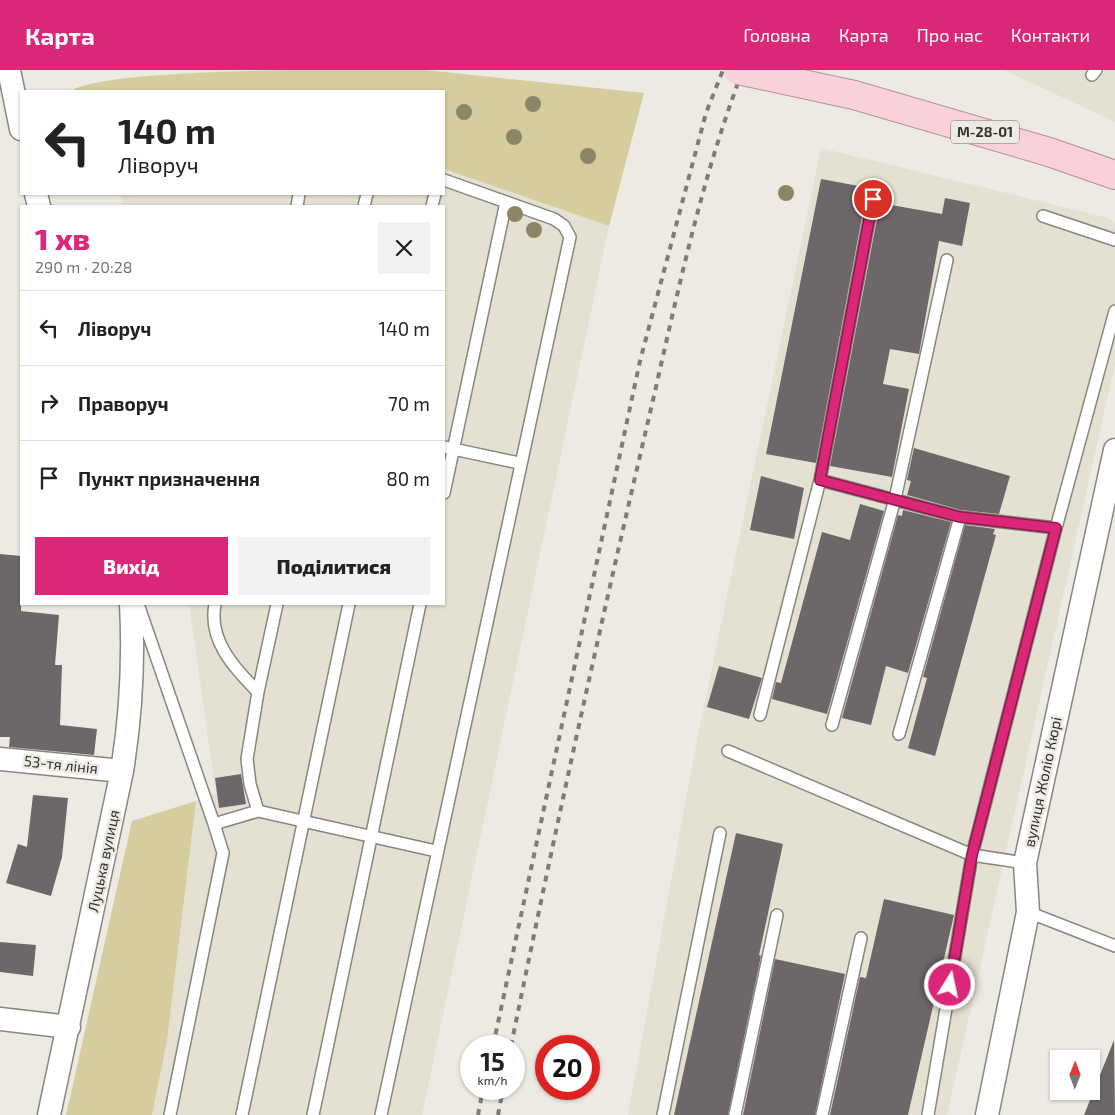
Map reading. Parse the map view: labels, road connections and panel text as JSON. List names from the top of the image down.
{
  "streets": {
    "highway": ["М-28-01"],
    "street": ["53-тя лінія", "вулиця Жоліо Кюрі", "Луцька вулиця"]
  },
  "crossings": [
    ["53-тя лінія", "Луцька вулиця"]
  ],
  "north": "top",
  "page": {
    "header": "Карта",
    "nav": [
      "Головна",
      "Карта",
      "Про нас",
      "Контакти"
    ],
    "turn": ["140 m", "Ліворуч"],
    "heading": ["1 хв", "290 m · 20:28"],
    "list": [
      {
        "name": "Ліворуч",
        "value": "140 m"
      },
      {
        "name": "Праворуч",
        "value": "70 m"
      },
      {
        "name": "Пункт призначення",
        "value": "80 m"
      }
    ],
    "buttons": ["Вихід", "Поділитися"],
    "speed": "15 km/h",
    "limit": "20"
  }
}
